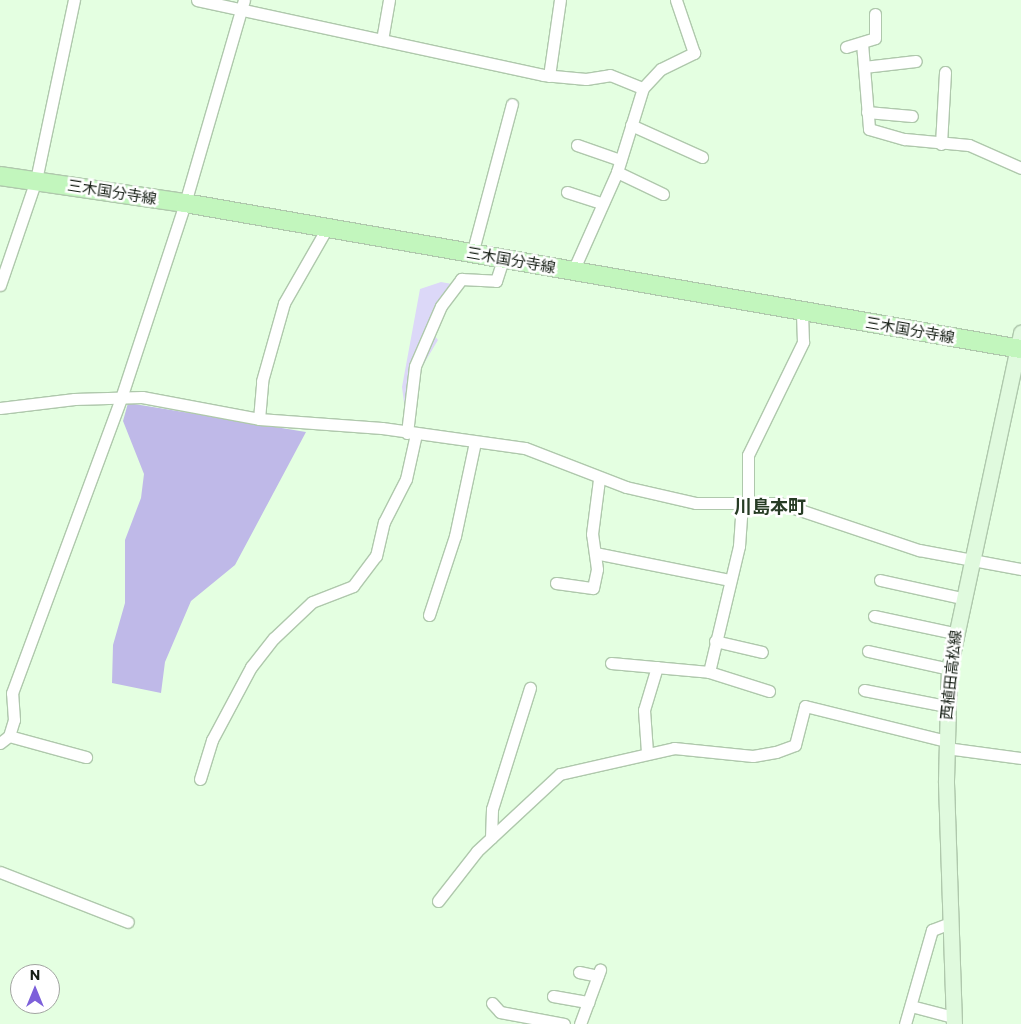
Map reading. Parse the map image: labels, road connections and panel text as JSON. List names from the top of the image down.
{
  "streets": {
    "main road": ["三木国分寺線", "西植田高松線"]
  },
  "crossings": [
    ["三木国分寺線", "西植田高松線"]
  ],
  "districts": ["川島本町"],
  "north": "top"
}
